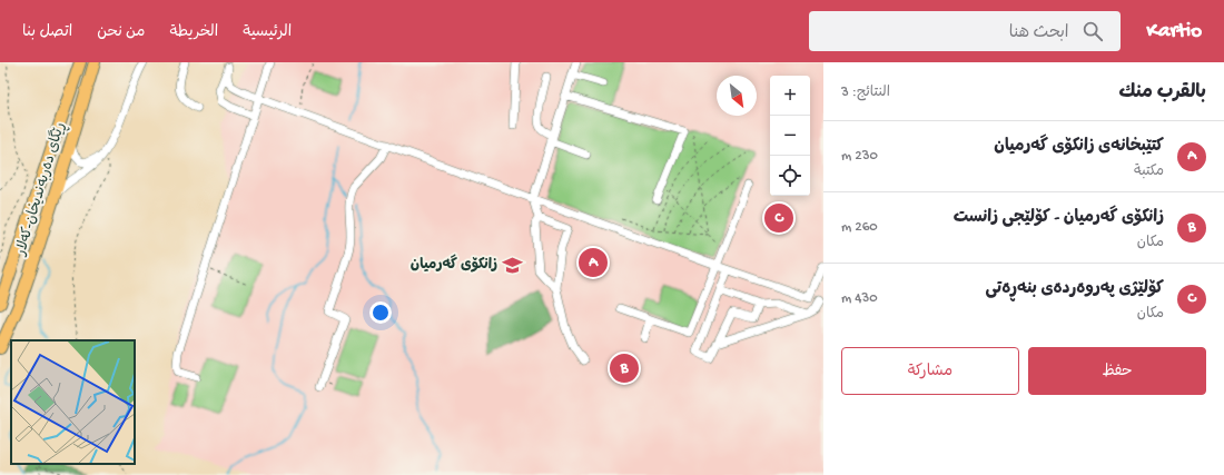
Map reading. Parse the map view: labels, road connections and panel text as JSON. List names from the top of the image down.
{
  "streets": {
    "highway": ["ڕێگای دەربەندیخان-کەلار"]
  },
  "places": {
    "school or university": ["زانکۆی گەرمیان"]
  },
  "north": "bottom right",
  "page": {
    "header": "Kartio",
    "search": "ابحث هنا",
    "nav": [
      "الرئيسية",
      "الخريطة",
      "من نحن",
      "اتصل بنا"
    ],
    "heading": ["بالقرب منك", "النتائج: 3"],
    "map_buttons": ["+", "−"],
    "list": [
      {
        "mark": "A",
        "name": "کتێبخانەی زانکۆی گەرمیان",
        "note": "مكتبة",
        "value": "230 m"
      },
      {
        "mark": "B",
        "name": "زانکۆی گەرمیان - کۆلێجی زانست",
        "note": "مكان",
        "value": "260 m"
      },
      {
        "mark": "C",
        "name": "کۆلێژی پەروەردەی بنەڕەتی",
        "note": "مكان",
        "value": "430 m"
      }
    ],
    "pins": ["C", "A", "B"],
    "buttons": ["حفظ", "مشاركة"]
  }
}
